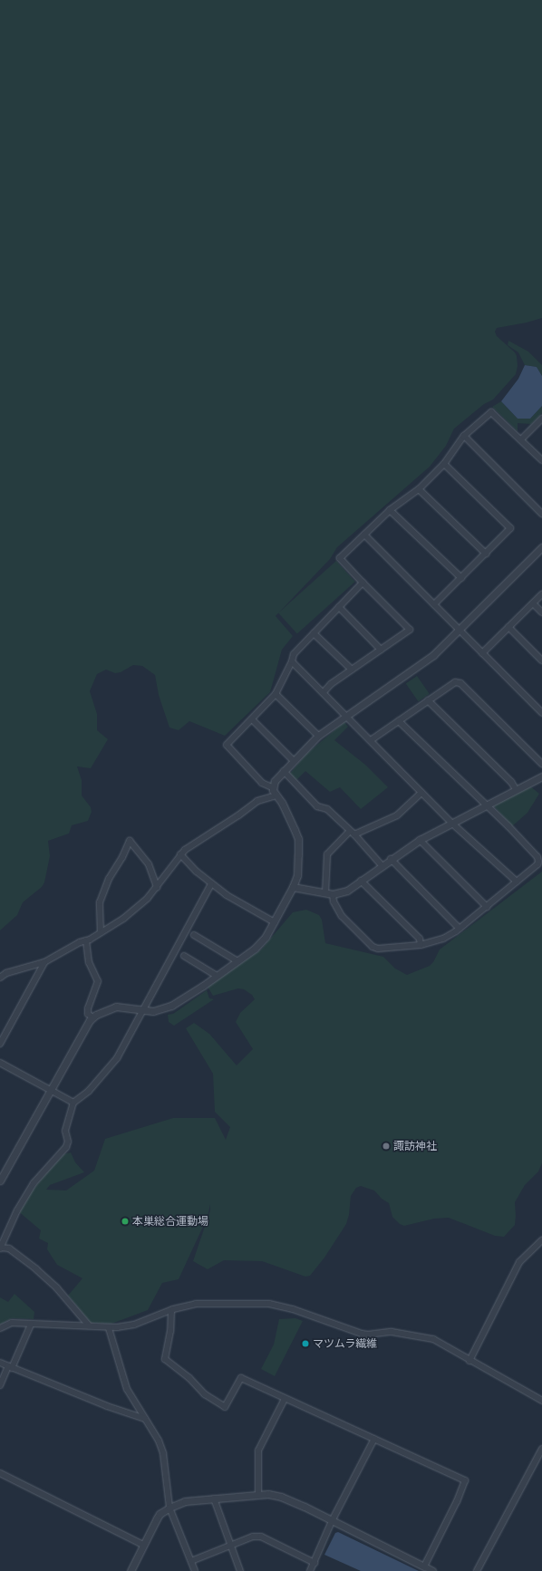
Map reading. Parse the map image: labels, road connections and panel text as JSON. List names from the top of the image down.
{
  "places": ["諏訪神社", "本巣総合運動場", "マツムラ繊維"]
}
